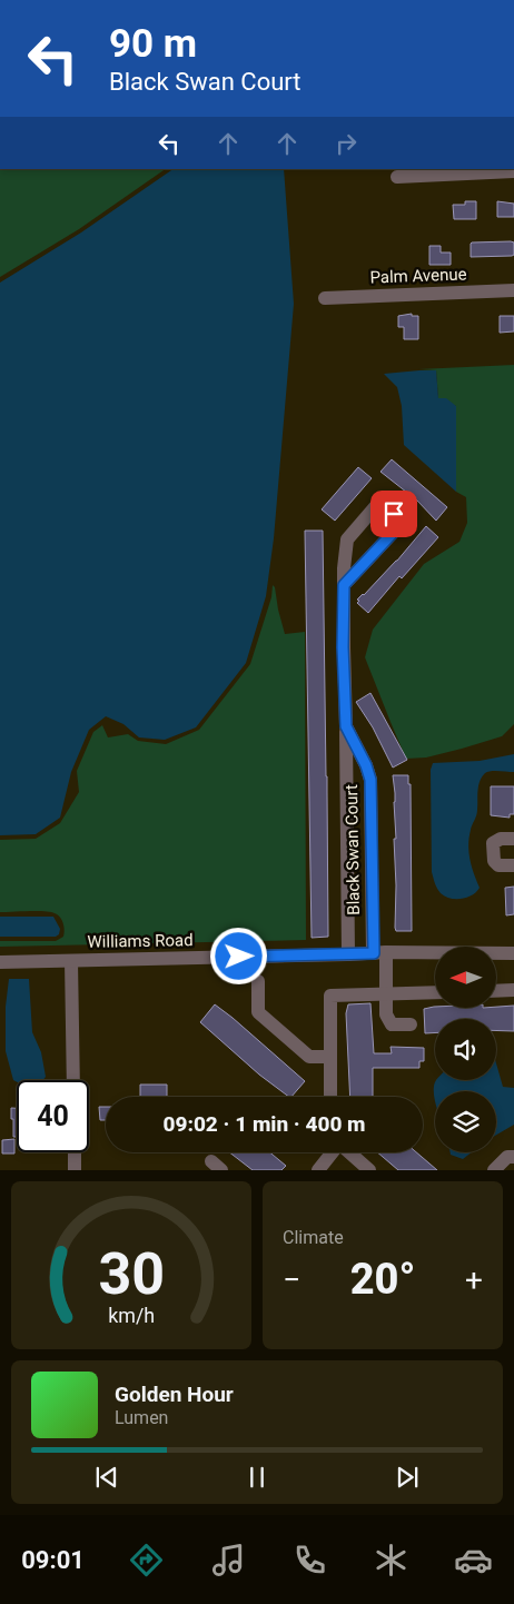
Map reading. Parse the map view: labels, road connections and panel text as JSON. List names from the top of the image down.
{
  "streets": {
    "street": ["Palm Avenue", "Black Swan Court", "Williams Road"]
  },
  "crossings": [
    ["Black Swan Court", "Williams Road"]
  ],
  "north": "left",
  "page": {
    "turn": ["90 m", "Black Swan Court"],
    "limit": "40",
    "trip": "09:02 · 1 min · 400 m",
    "tile": "Climate",
    "heat": ["−", "20°", "+"],
    "song": ["Golden Hour", "Lumen"],
    "tabs": "09:01",
    "gauge": ["30", "km/h"]
  }
}
